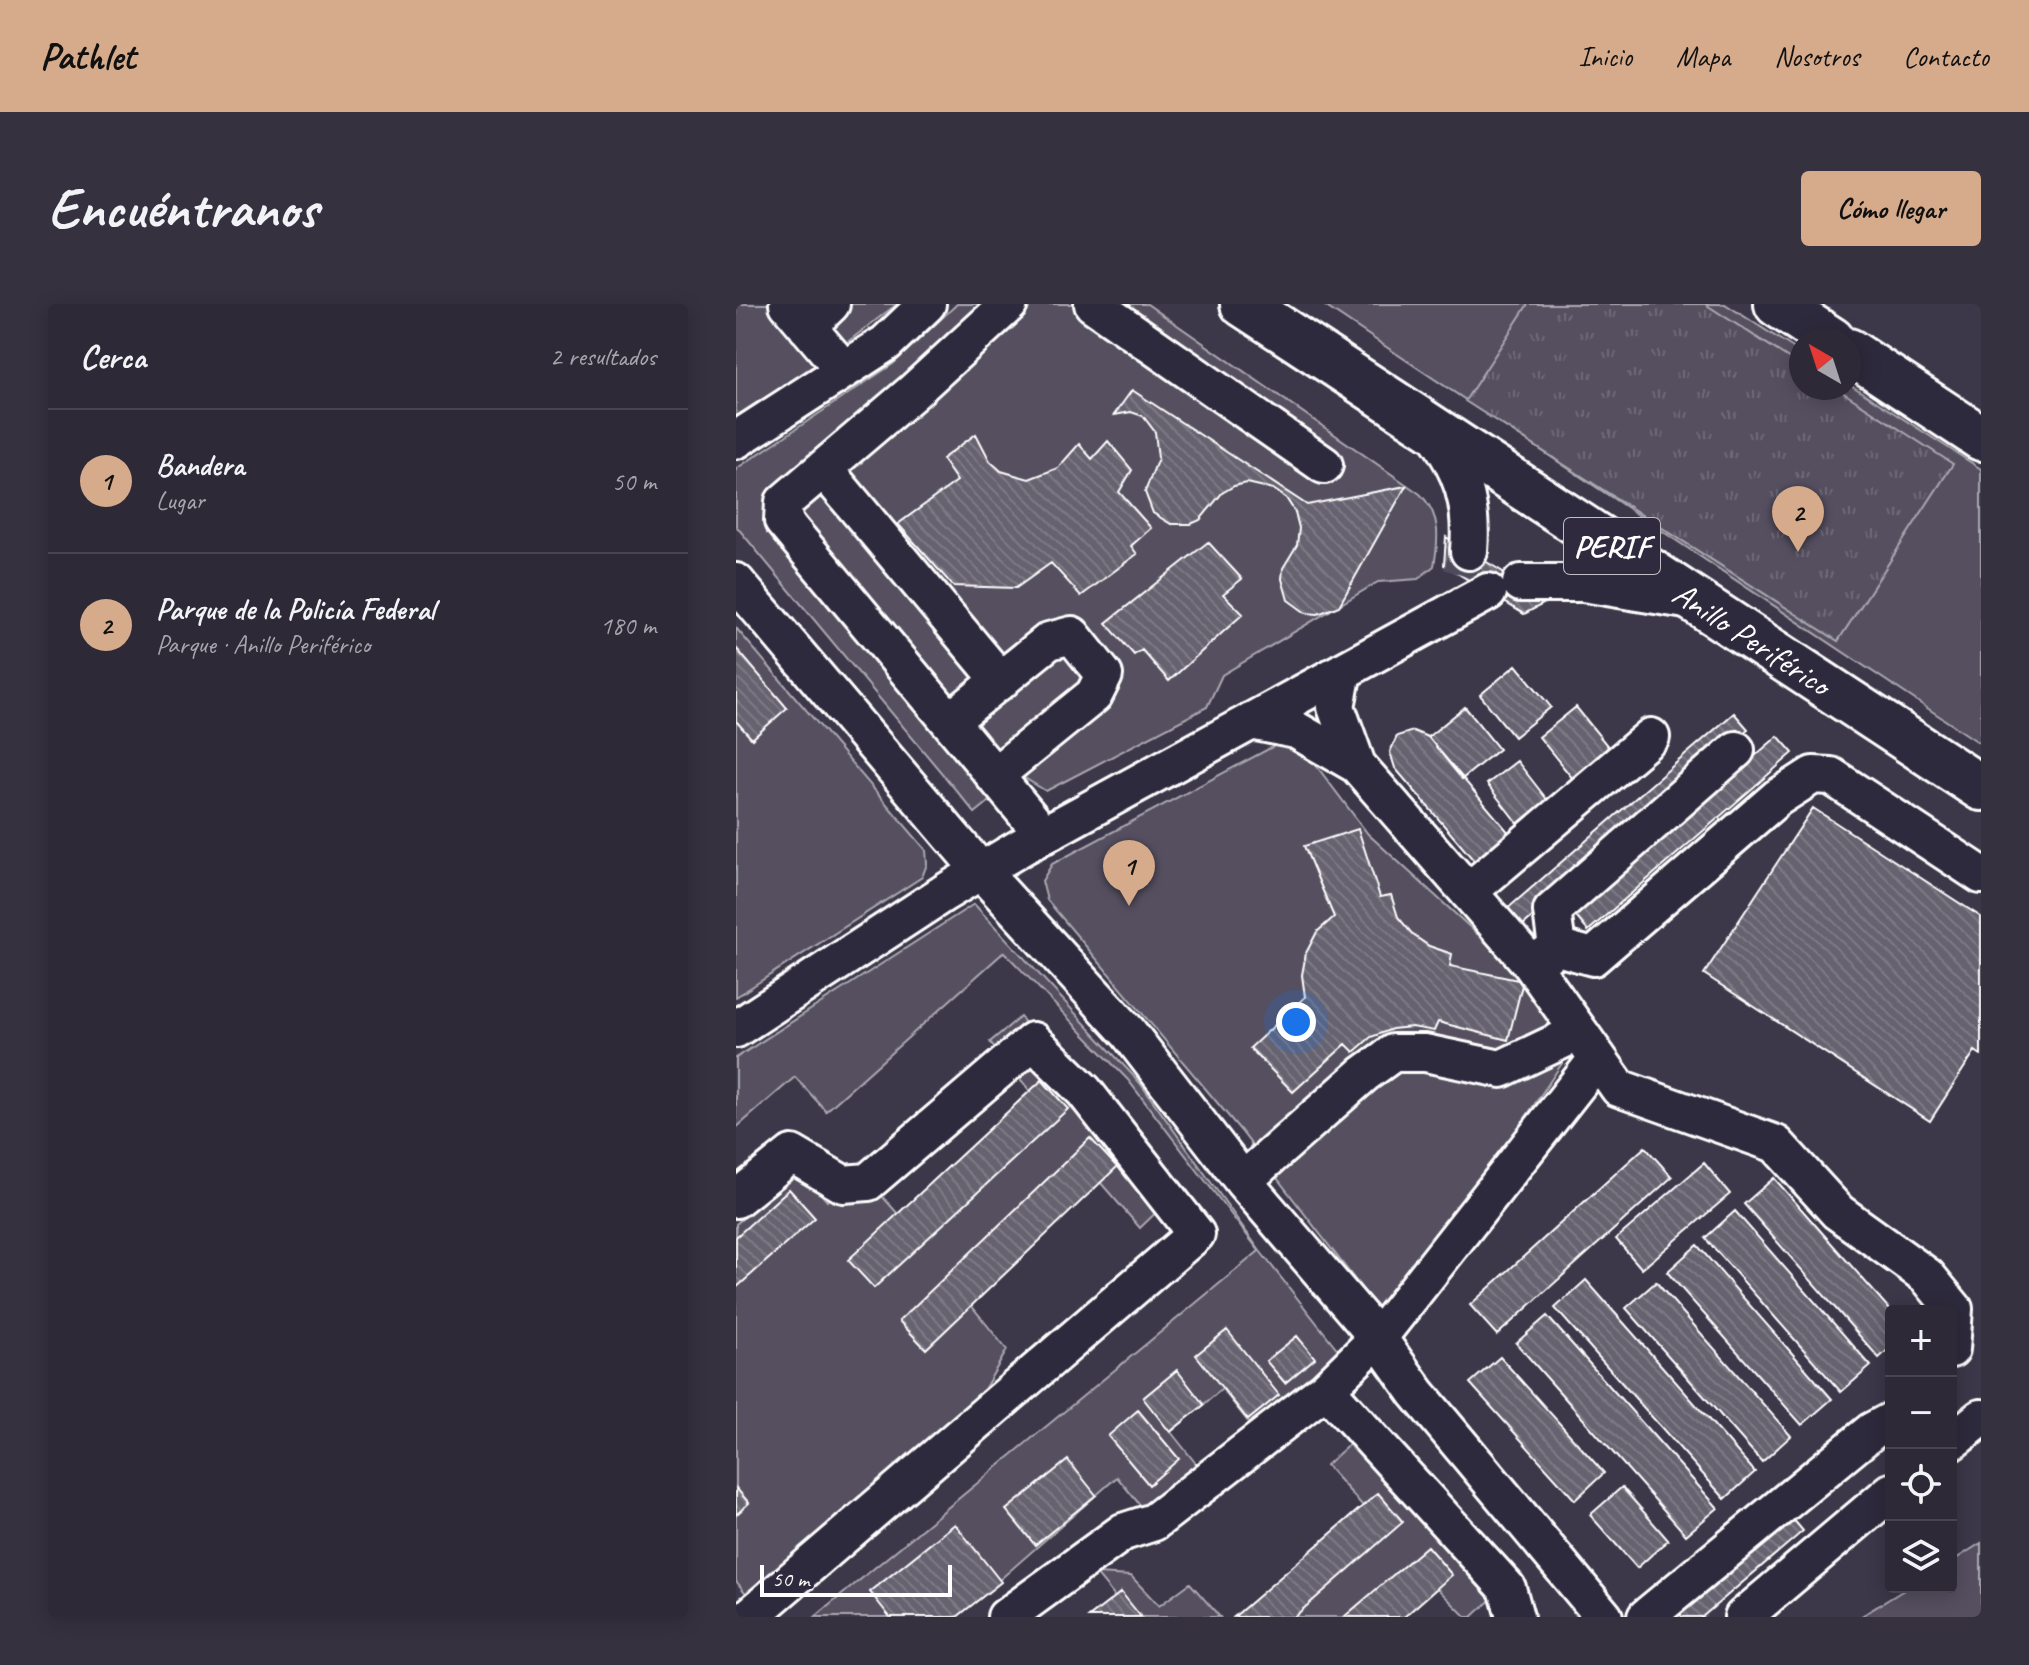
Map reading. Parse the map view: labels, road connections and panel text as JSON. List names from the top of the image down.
{
  "streets": {
    "main road": ["PERIF", "Anillo Periférico"]
  },
  "scale_bar": "50 m",
  "north": "top left",
  "page": {
    "header": "Pathlet",
    "nav": [
      "Inicio",
      "Mapa",
      "Nosotros",
      "Contacto"
    ],
    "buttons": "Cómo llegar",
    "title": "Encuéntranos",
    "heading": ["Cerca", "2 resultados"],
    "list": [
      {
        "mark": "1",
        "name": "Bandera",
        "note": "Lugar",
        "value": "50 m"
      },
      {
        "mark": "2",
        "name": "Parque de la Policía Federal",
        "note": "Parque · Anillo Periférico",
        "value": "180 m"
      }
    ],
    "pins": ["2", "1"],
    "map_buttons": ["+", "−"],
    "scale": "50 m"
  }
}
